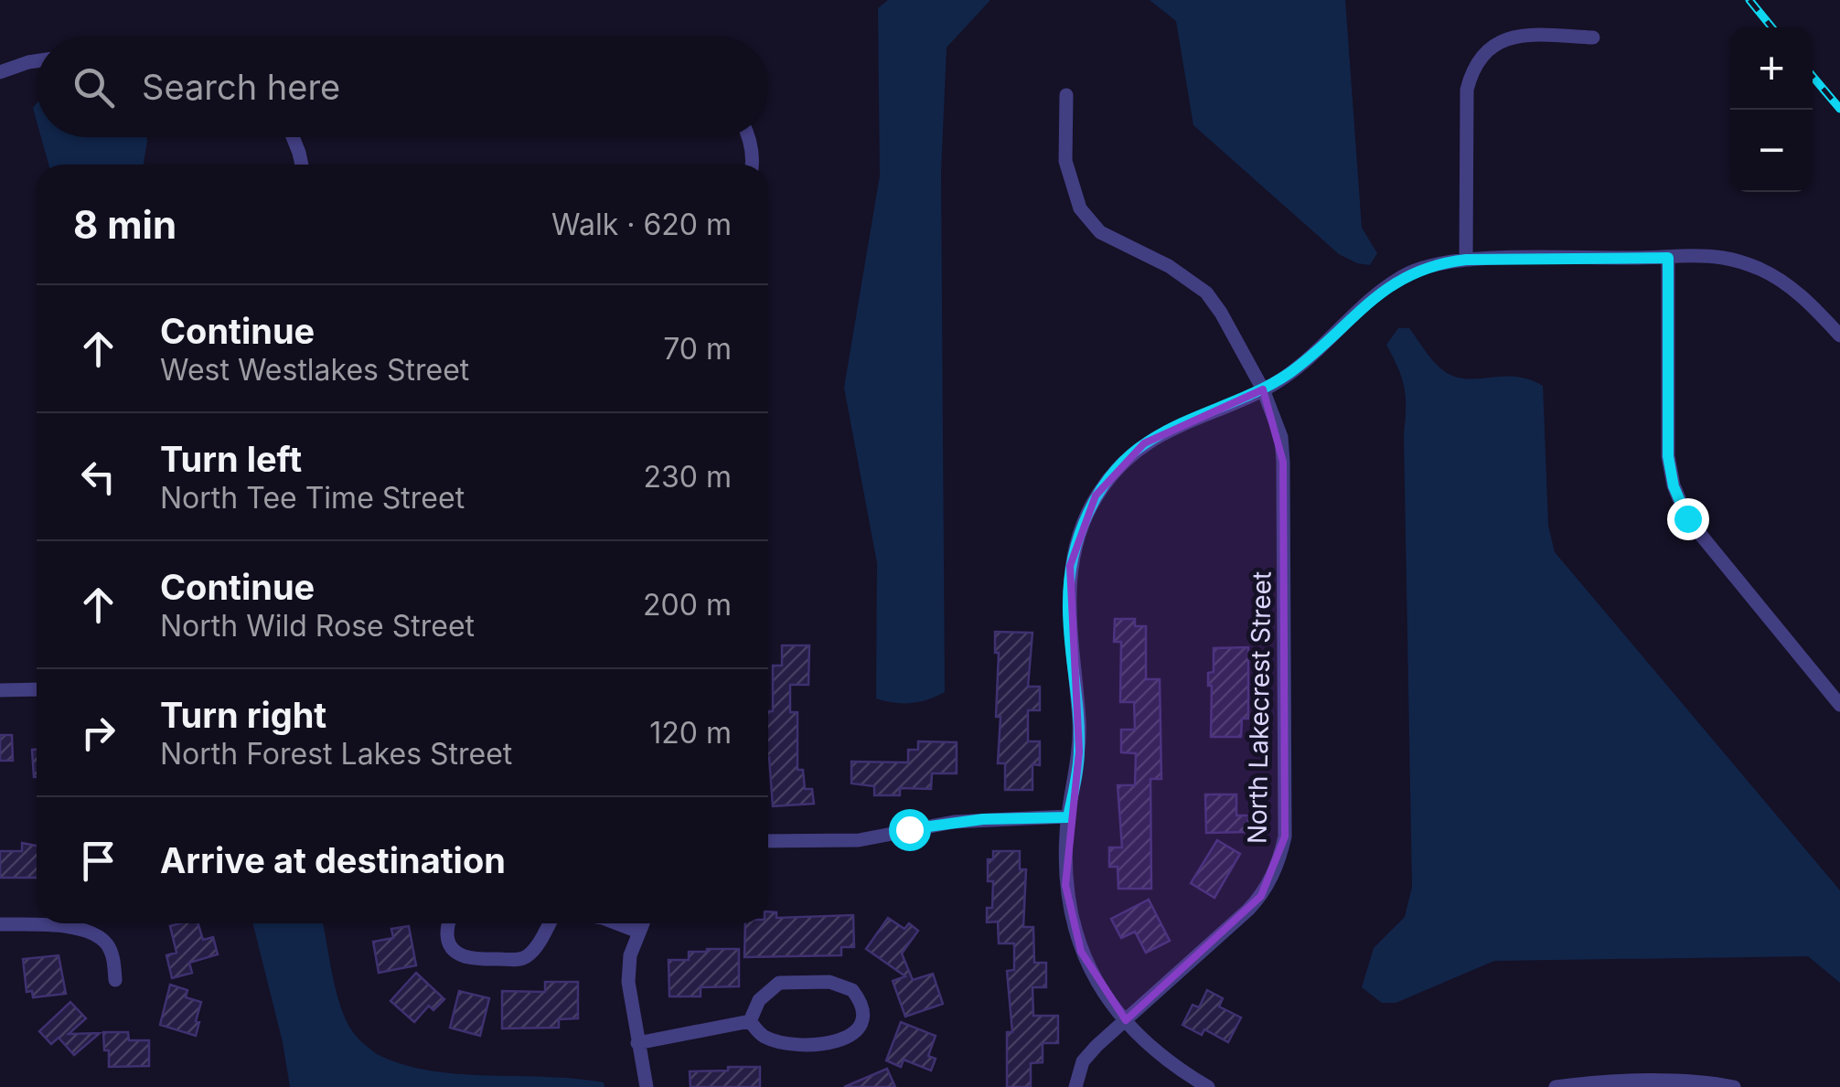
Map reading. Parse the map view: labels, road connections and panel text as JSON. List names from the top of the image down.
{
  "streets": {
    "street": ["North Lakecrest Street"]
  },
  "page": {
    "map_buttons": ["+", "−"],
    "search": "Search here",
    "heading": ["8 min", "Walk · 620 m"],
    "list": [
      ["Continue", "West Westlakes Street", "70 m"],
      ["Turn left", "North Tee Time Street", "230 m"],
      ["Continue", "North Wild Rose Street", "200 m"],
      ["Turn right", "North Forest Lakes Street", "120 m"],
      "Arrive at destination"
    ]
  }
}
